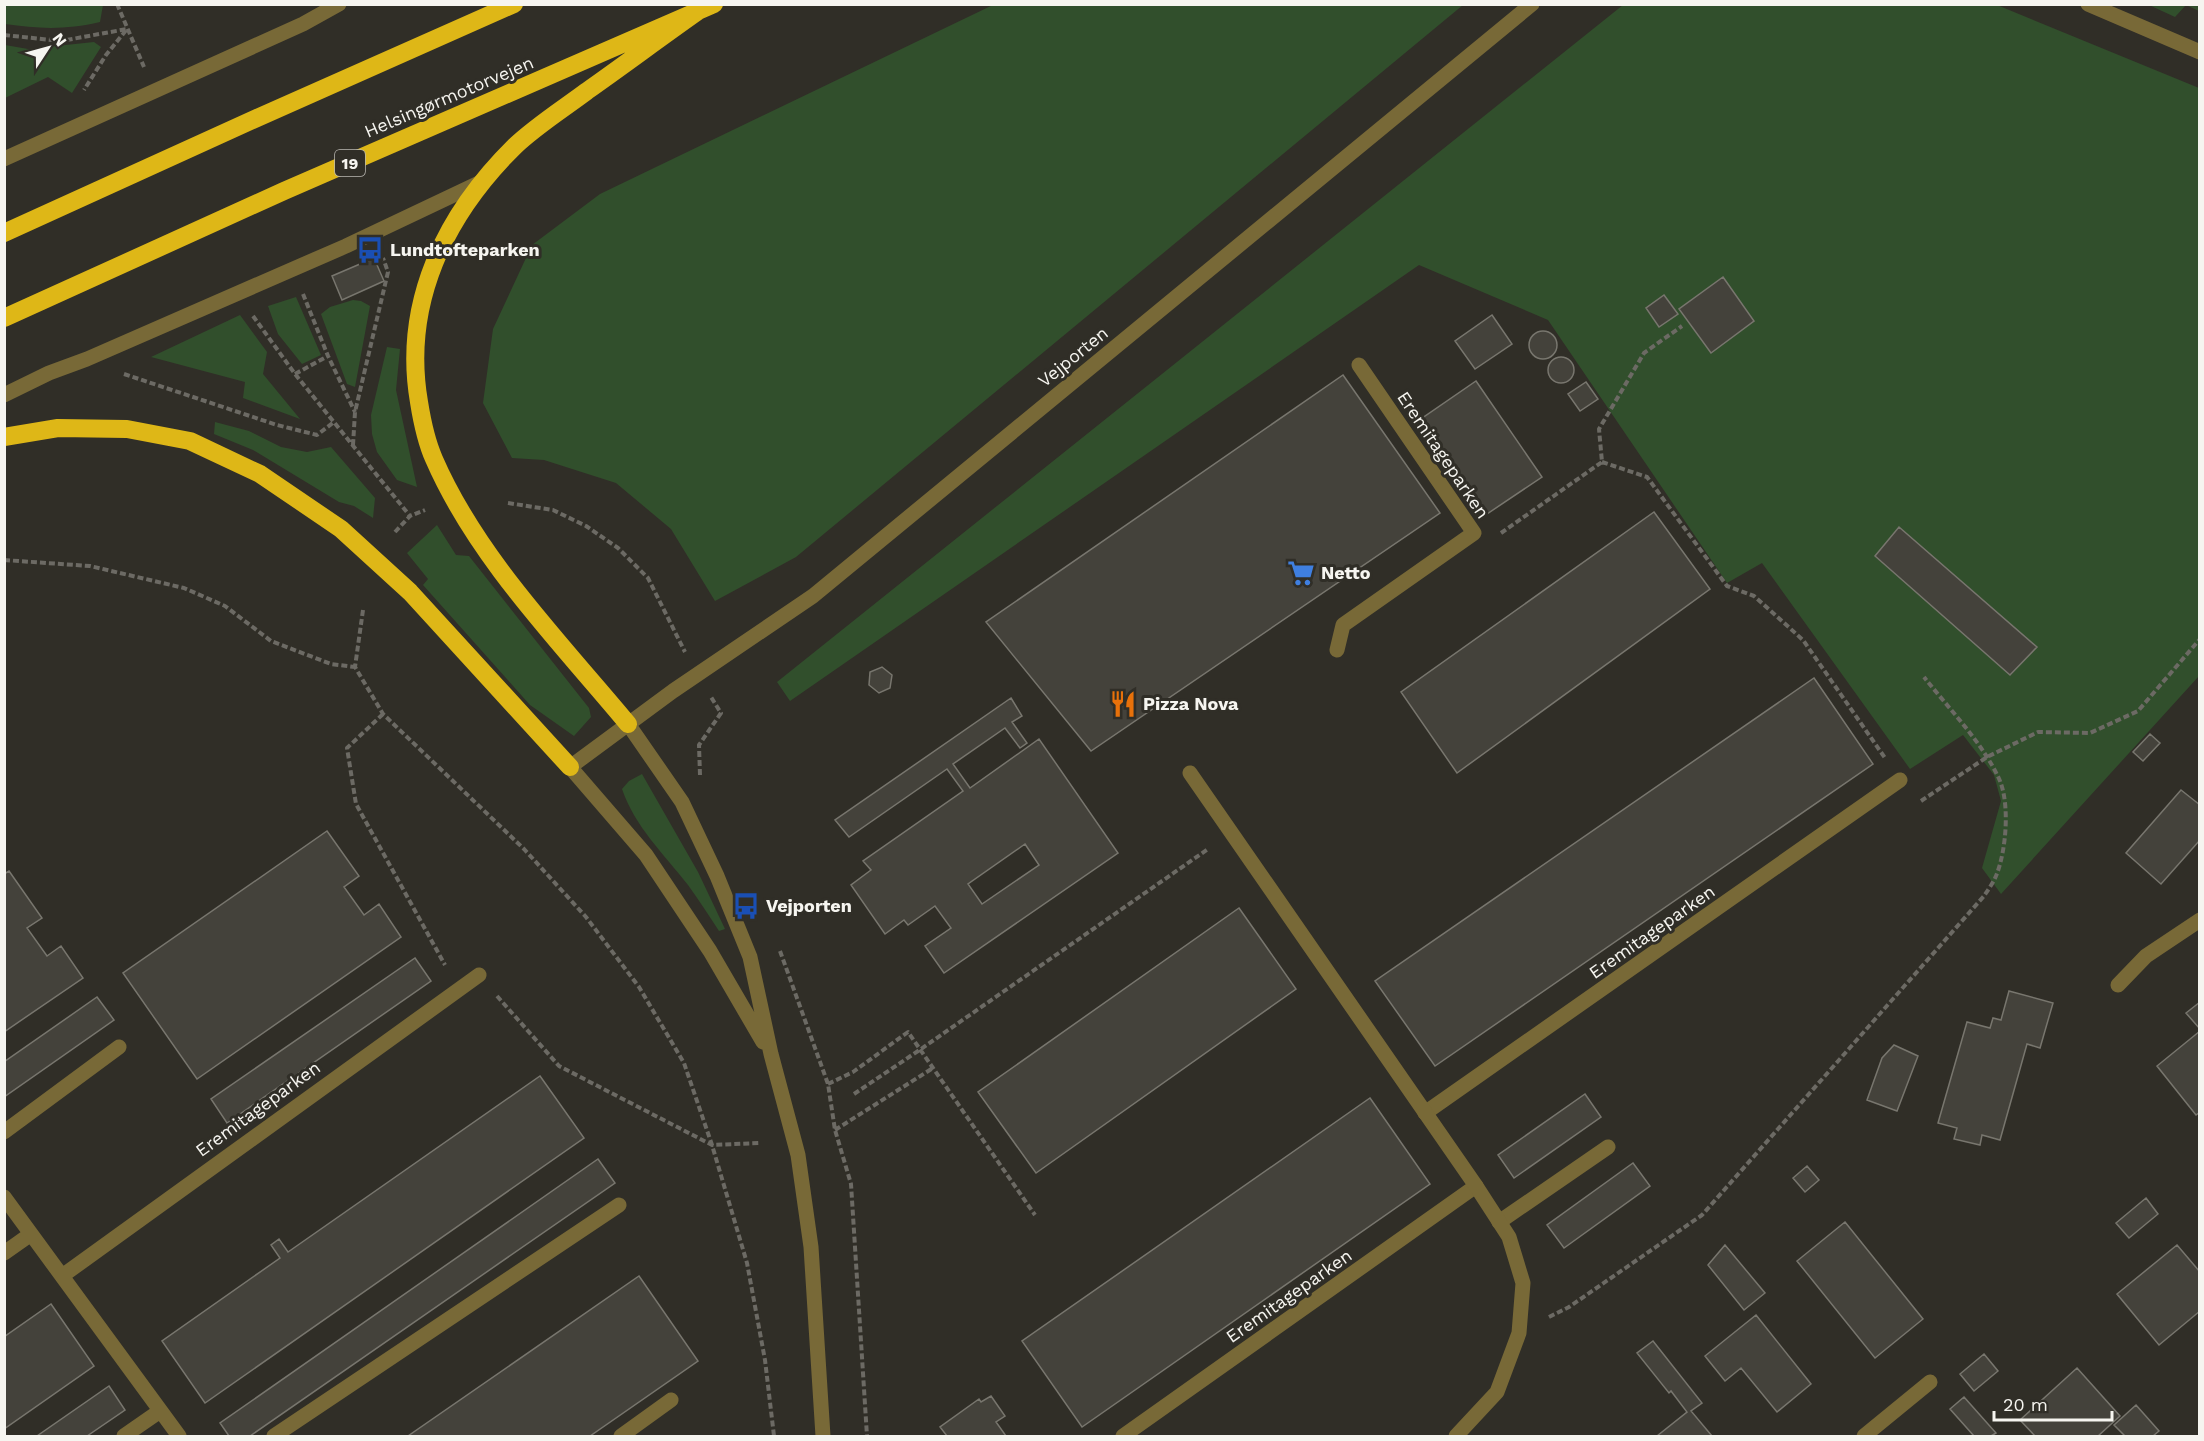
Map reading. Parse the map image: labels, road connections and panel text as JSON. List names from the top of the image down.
{
  "streets": {
    "highway": ["Helsingørmotorvejen", "19"],
    "street": ["Vejporten", "Eremitageparken"]
  },
  "places": {
    "bus stop": ["Lundtofteparken", "Vejporten"],
    "supermarket": ["Netto"],
    "restaurant": ["Pizza Nova"]
  },
  "scale_bar": "20 m",
  "north": "top right"
}
